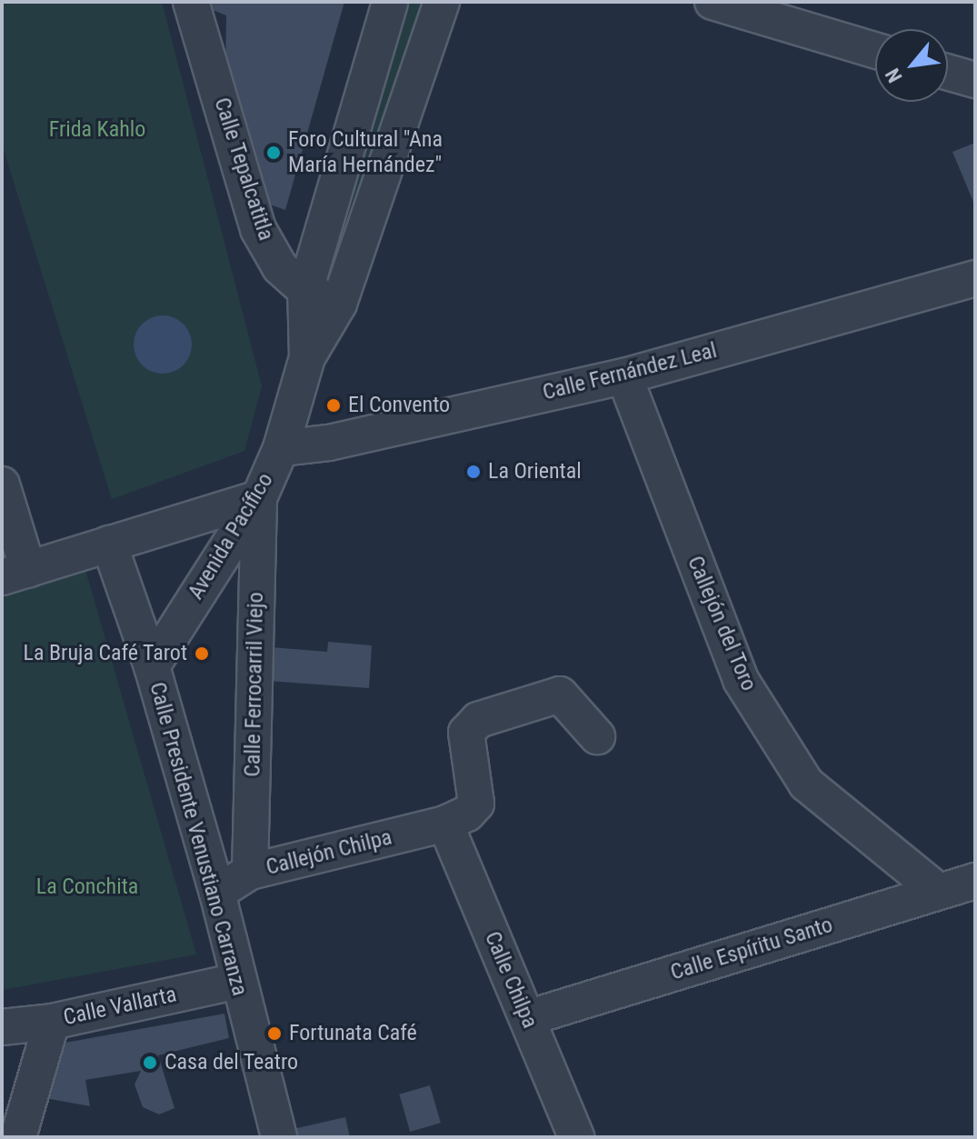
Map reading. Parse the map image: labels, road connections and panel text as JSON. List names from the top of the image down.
{
  "streets": {
    "street": [
      "Calle Tepalcatitla",
      "Calle Fernández Leal",
      "Avenida Pacífico",
      "Callejón del Toro",
      "Calle Ferrocarril Viejo",
      "Calle Presidente Venustiano Carranza",
      "Callejón Chilpa",
      "Calle Espíritu Santo",
      "Calle Chilpa",
      "Calle Vallarta"
    ]
  },
  "crossings": [
    ["Calle Tepalcatitla", "Avenida Pacífico"],
    ["Calle Fernández Leal", "Avenida Pacífico"],
    ["Calle Fernández Leal", "Callejón del Toro"],
    ["Avenida Pacífico", "Calle Ferrocarril Viejo"],
    ["Avenida Pacífico", "Calle Presidente Venustiano Carranza"],
    ["Callejón del Toro", "Calle Espíritu Santo"],
    ["Calle Ferrocarril Viejo", "Callejón Chilpa"],
    ["Calle Presidente Venustiano Carranza", "Callejón Chilpa"],
    ["Calle Presidente Venustiano Carranza", "Calle Vallarta"],
    ["Callejón Chilpa", "Calle Chilpa"],
    ["Calle Espíritu Santo", "Calle Chilpa"]
  ],
  "parks": ["Frida Kahlo", "La Conchita"],
  "places": [
    "Foro Cultural \"Ana María Hernández\"",
    "El Convento",
    "La Oriental",
    "La Bruja Café Tarot",
    "Fortunata Café",
    "Casa del Teatro"
  ],
  "north": "bottom left"
}
